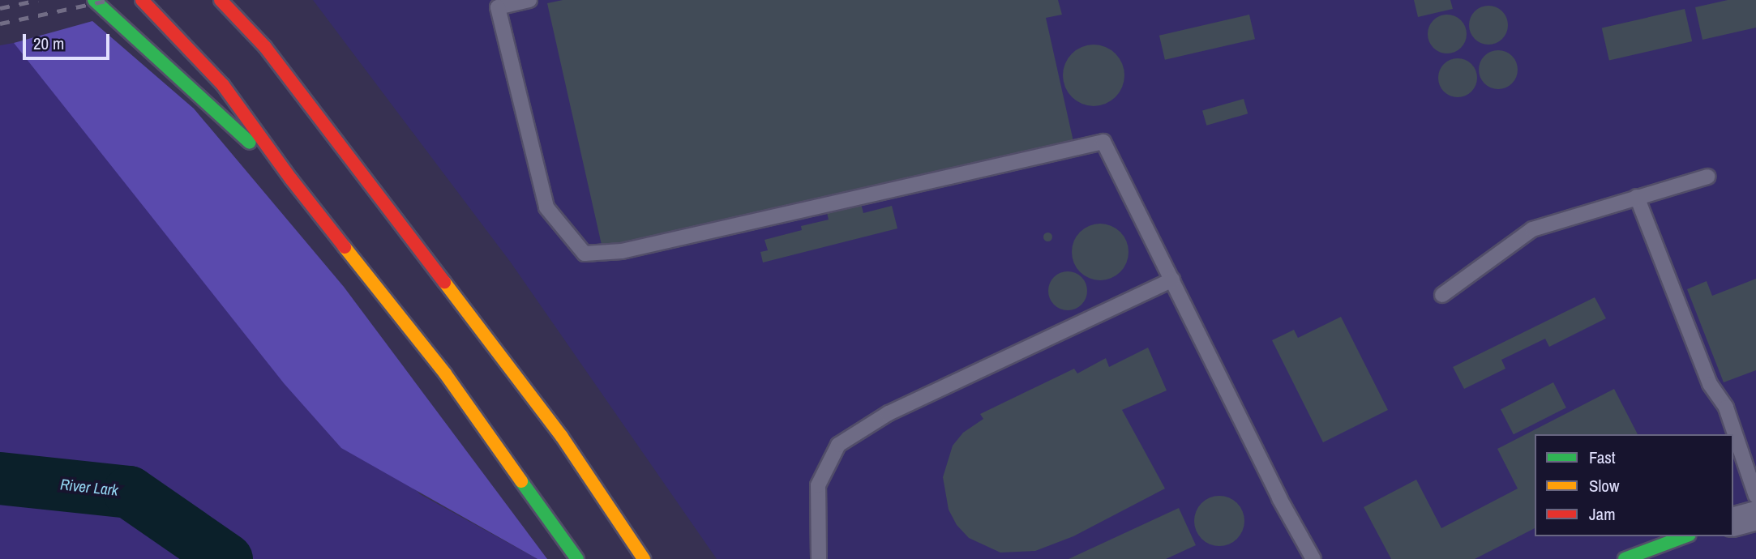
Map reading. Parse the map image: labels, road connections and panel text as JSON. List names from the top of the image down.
{
  "water": ["River Lark"],
  "legend": ["Fast", "Slow", "Jam"],
  "scale_bar": "20 m"
}
